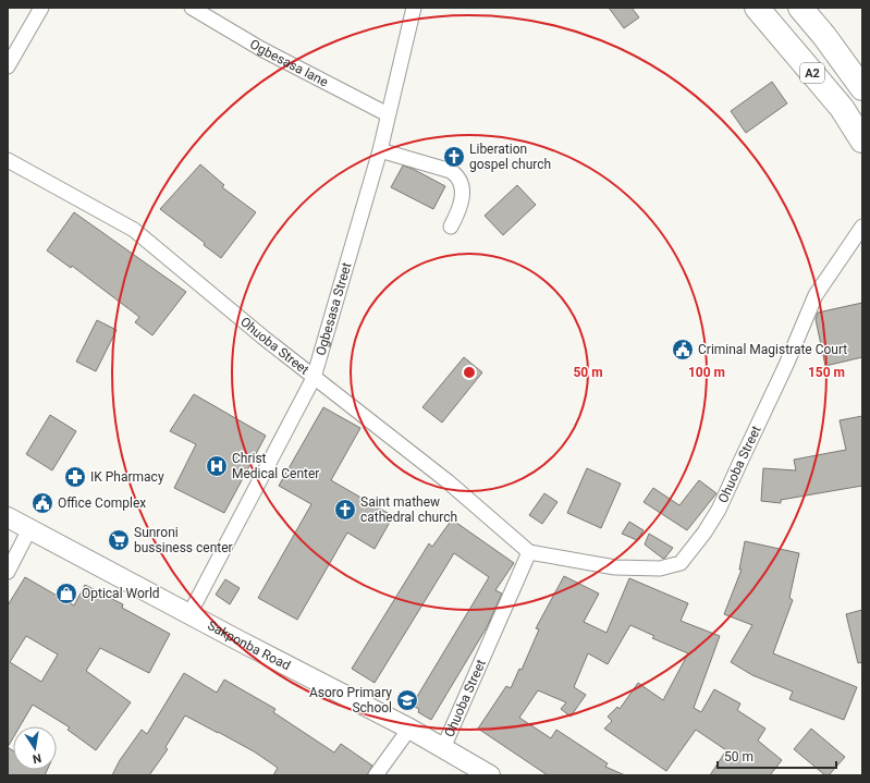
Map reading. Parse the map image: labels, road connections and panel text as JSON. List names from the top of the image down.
{
  "streets": {
    "highway": ["A2"],
    "main road": ["Sakponba Road"],
    "street": ["Ogbesasa lane", "Ogbesasa Street", "Ohuoba Street"]
  },
  "crossings": [
    ["Ogbesasa lane", "Ogbesasa Street"],
    ["Ogbesasa Street", "Ohuoba Street"],
    ["Ogbesasa Street", "Sakponba Road"],
    ["Ohuoba Street", "Sakponba Road"]
  ],
  "places": {
    "church": ["Liberation gospel church", "Saint mathew cathedral church"],
    "public building": ["Criminal Magistrate Court", "Office Complex"],
    "hospital": ["Christ Medical Center"],
    "pharmacy": ["IK Pharmacy"],
    "supermarket": ["Sunroni bussiness center"],
    "shop": ["Optical World"],
    "school or university": ["Asoro Primary School"]
  },
  "scale_bar": "50 m",
  "north": "bottom",
  "rings": ["50 m", "100 m", "150 m"]
}
